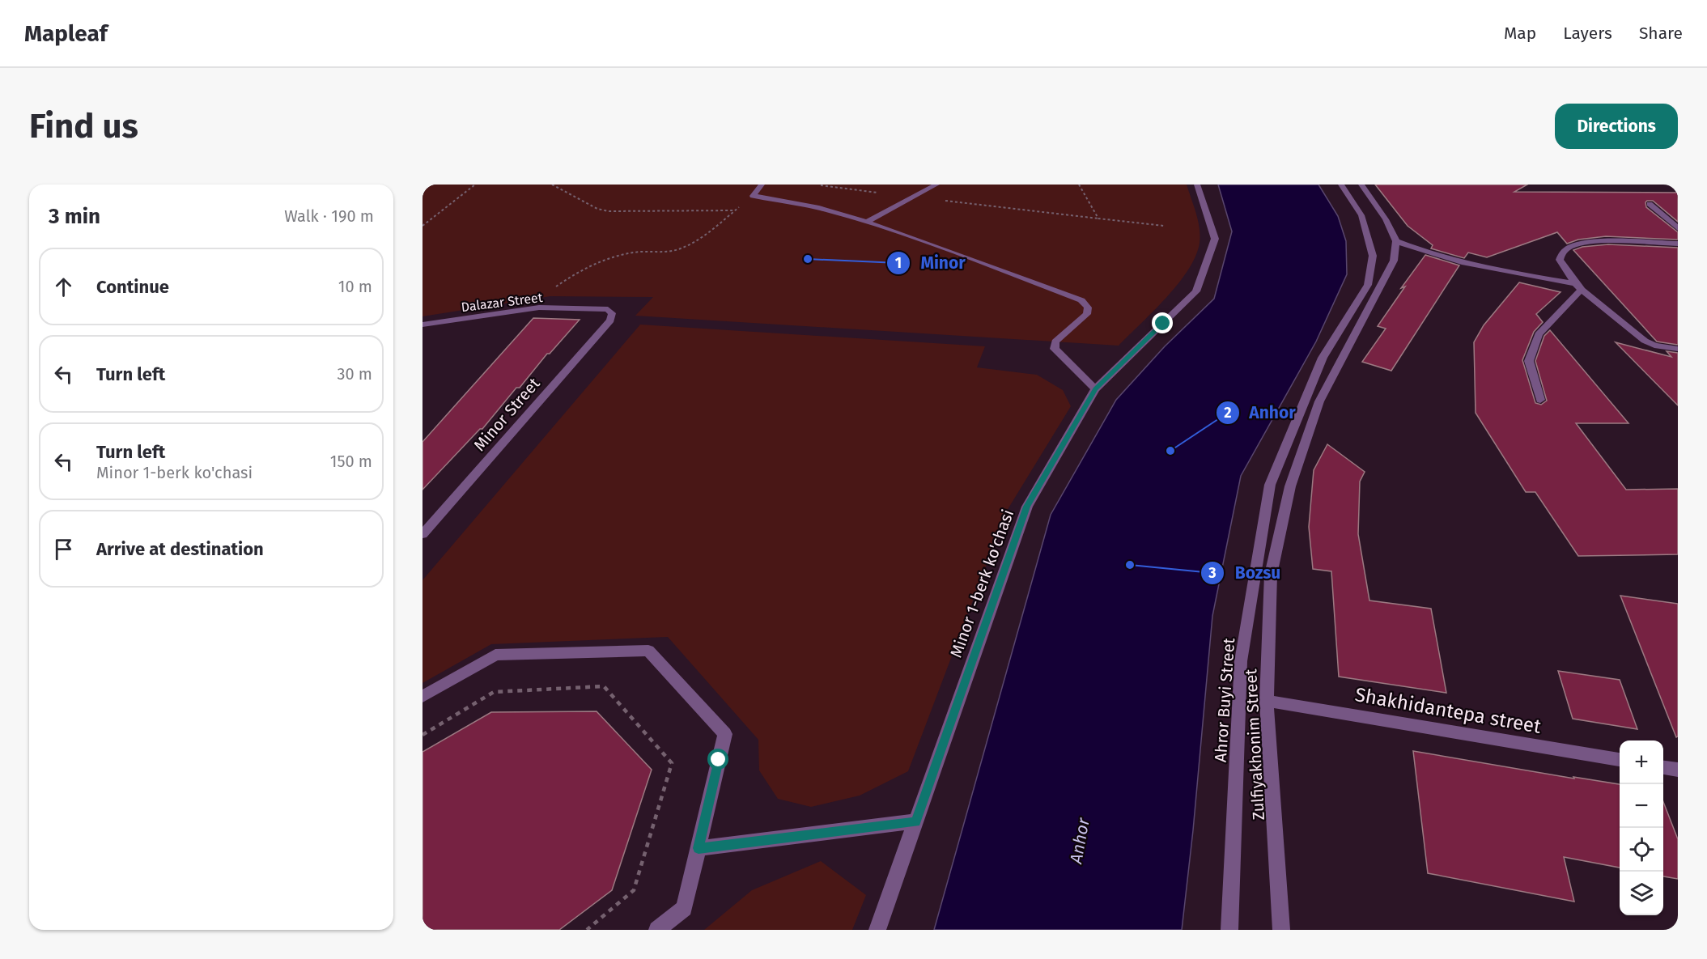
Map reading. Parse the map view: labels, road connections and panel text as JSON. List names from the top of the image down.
{
  "streets": {
    "street": [
      "Dalazar Street",
      "Minor Street",
      "Minor 1-berk ko'chasi",
      "Ahror Buyi Street",
      "Shakhidantepa street",
      "Zulfiyakhonim Street"
    ]
  },
  "crossings": [
    ["Dalazar Street", "Minor Street"],
    ["Shakhidantepa street", "Zulfiyakhonim Street"]
  ],
  "water": ["Anhor"],
  "places": ["Minor", "Anhor", "Bozsu"],
  "page": {
    "header": "Mapleaf",
    "nav": ["Map", "Layers", "Share"],
    "buttons": "Directions",
    "title": "Find us",
    "heading": ["3 min", "Walk · 190 m"],
    "list": [
      ["Continue", "10 m"],
      ["Turn left", "30 m"],
      ["Turn left", "Minor 1-berk ko'chasi", "150 m"],
      "Arrive at destination"
    ],
    "map_buttons": ["+", "−"]
  }
}
